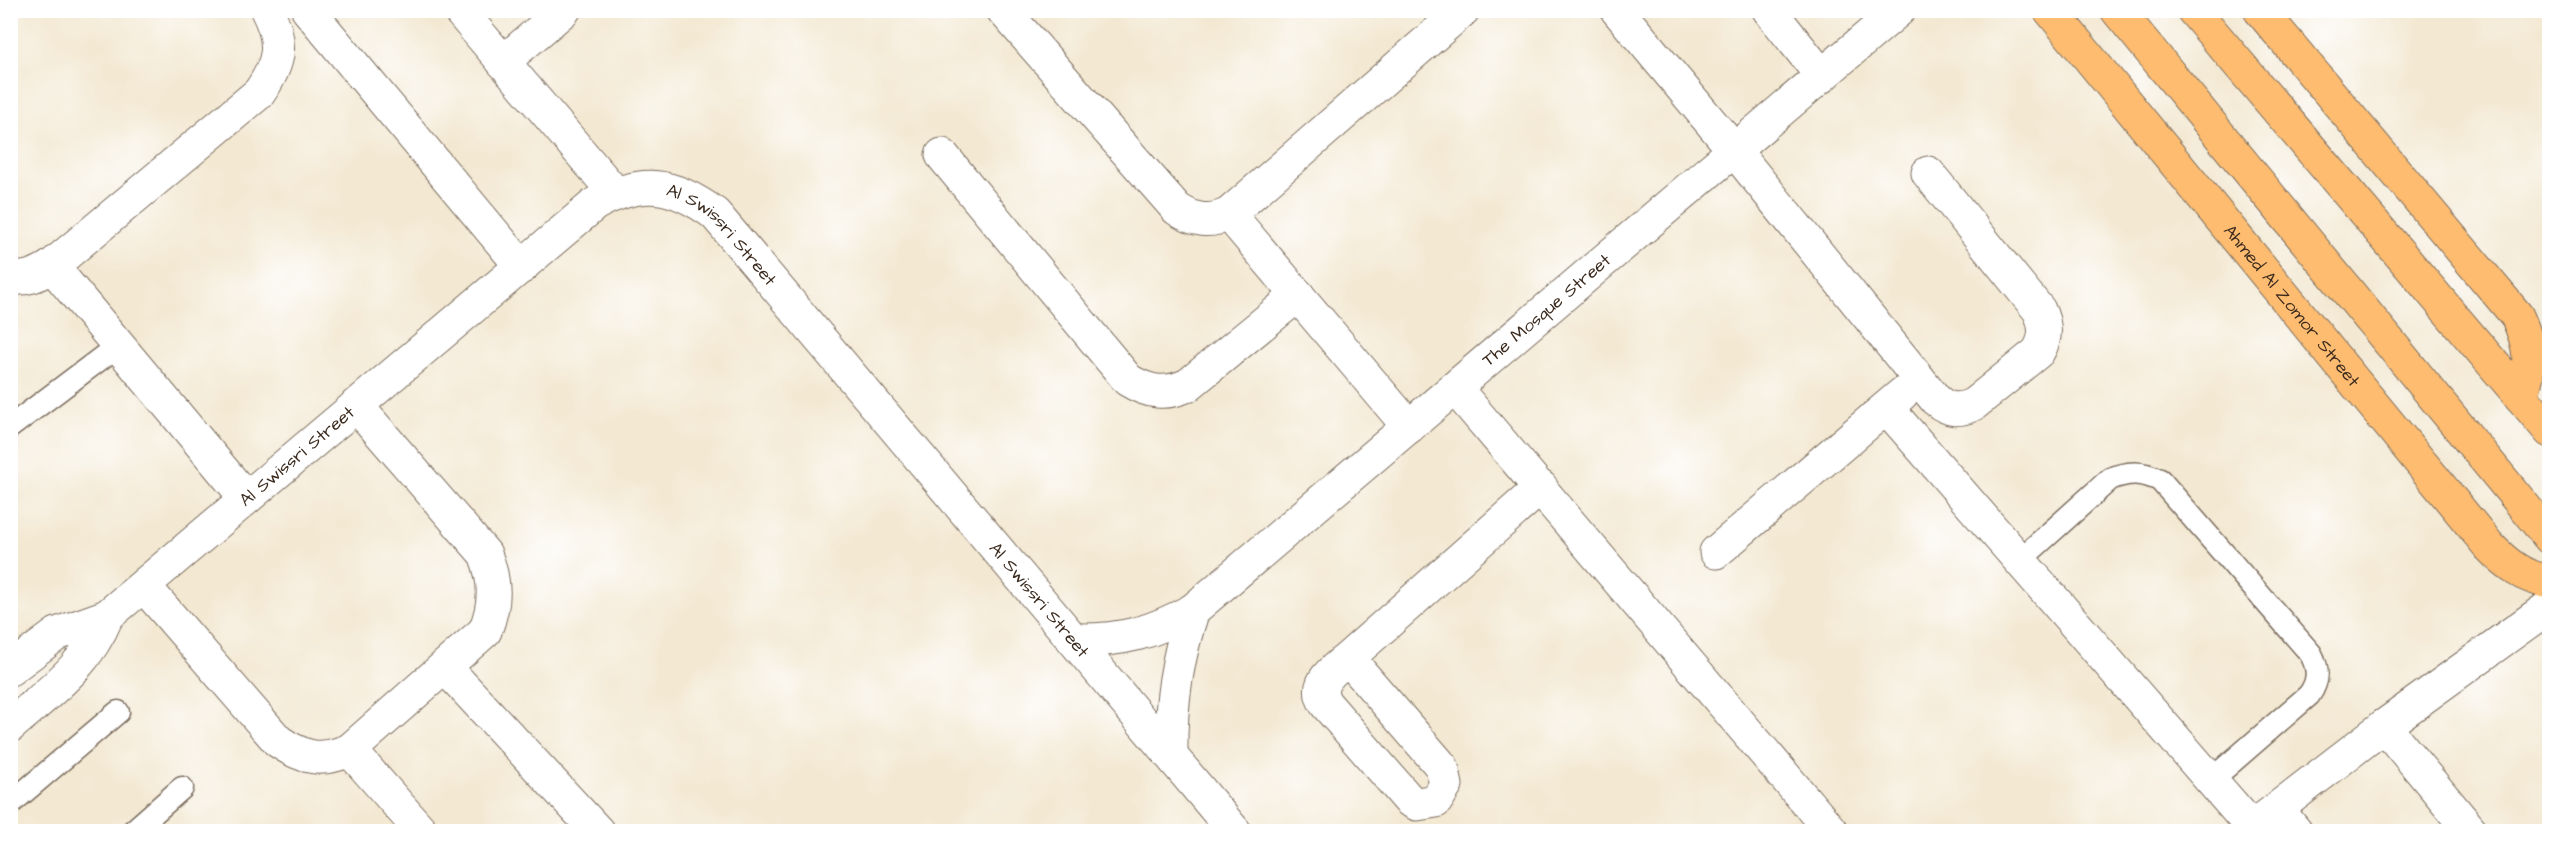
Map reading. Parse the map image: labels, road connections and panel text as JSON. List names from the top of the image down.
{
  "streets": {
    "main road": ["Ahmed Al Zomor Street"],
    "street": ["Al Swissri Street", "The Mosque Street"]
  },
  "crossings": [
    ["Al Swissri Street", "The Mosque Street"]
  ]
}
